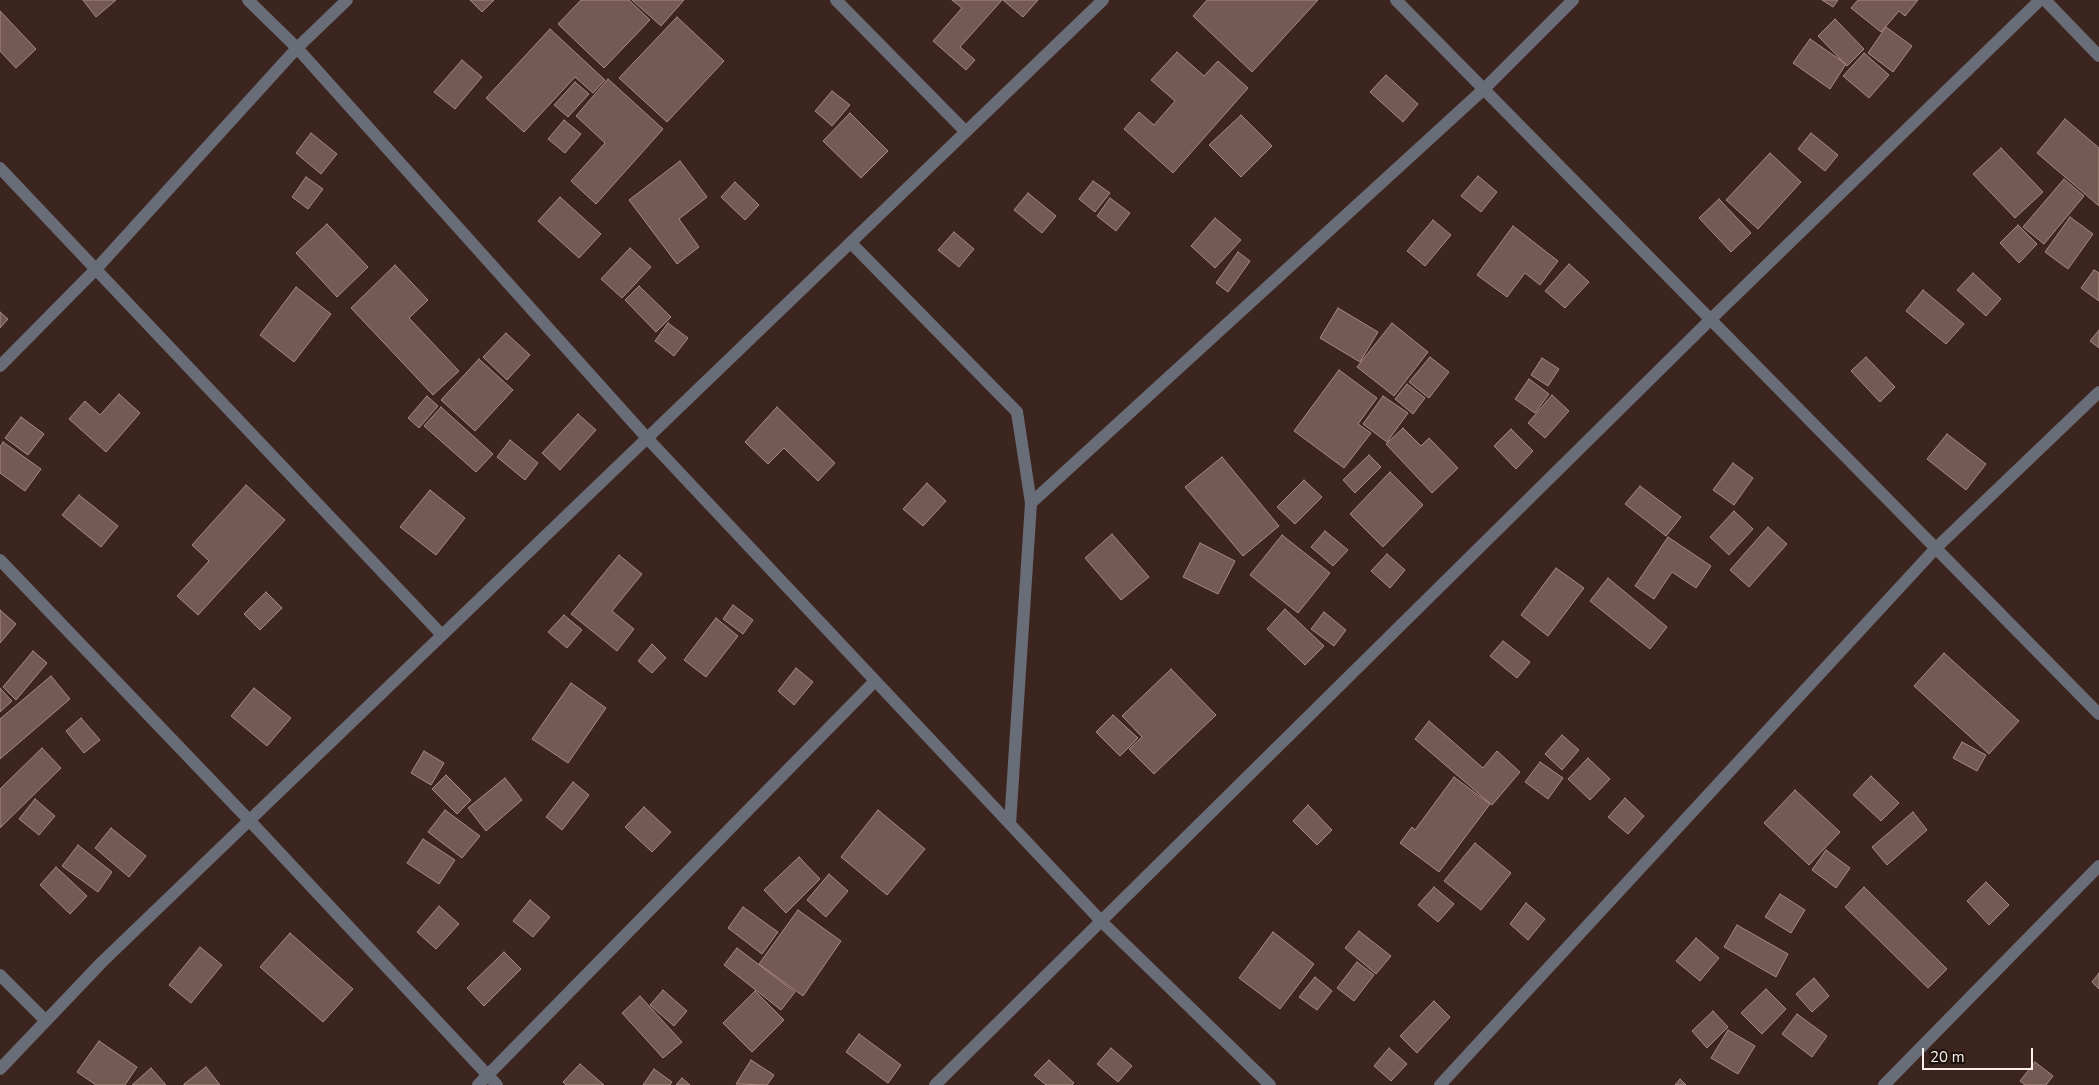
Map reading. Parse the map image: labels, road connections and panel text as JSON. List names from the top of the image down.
{
  "scale_bar": "20 m"
}
